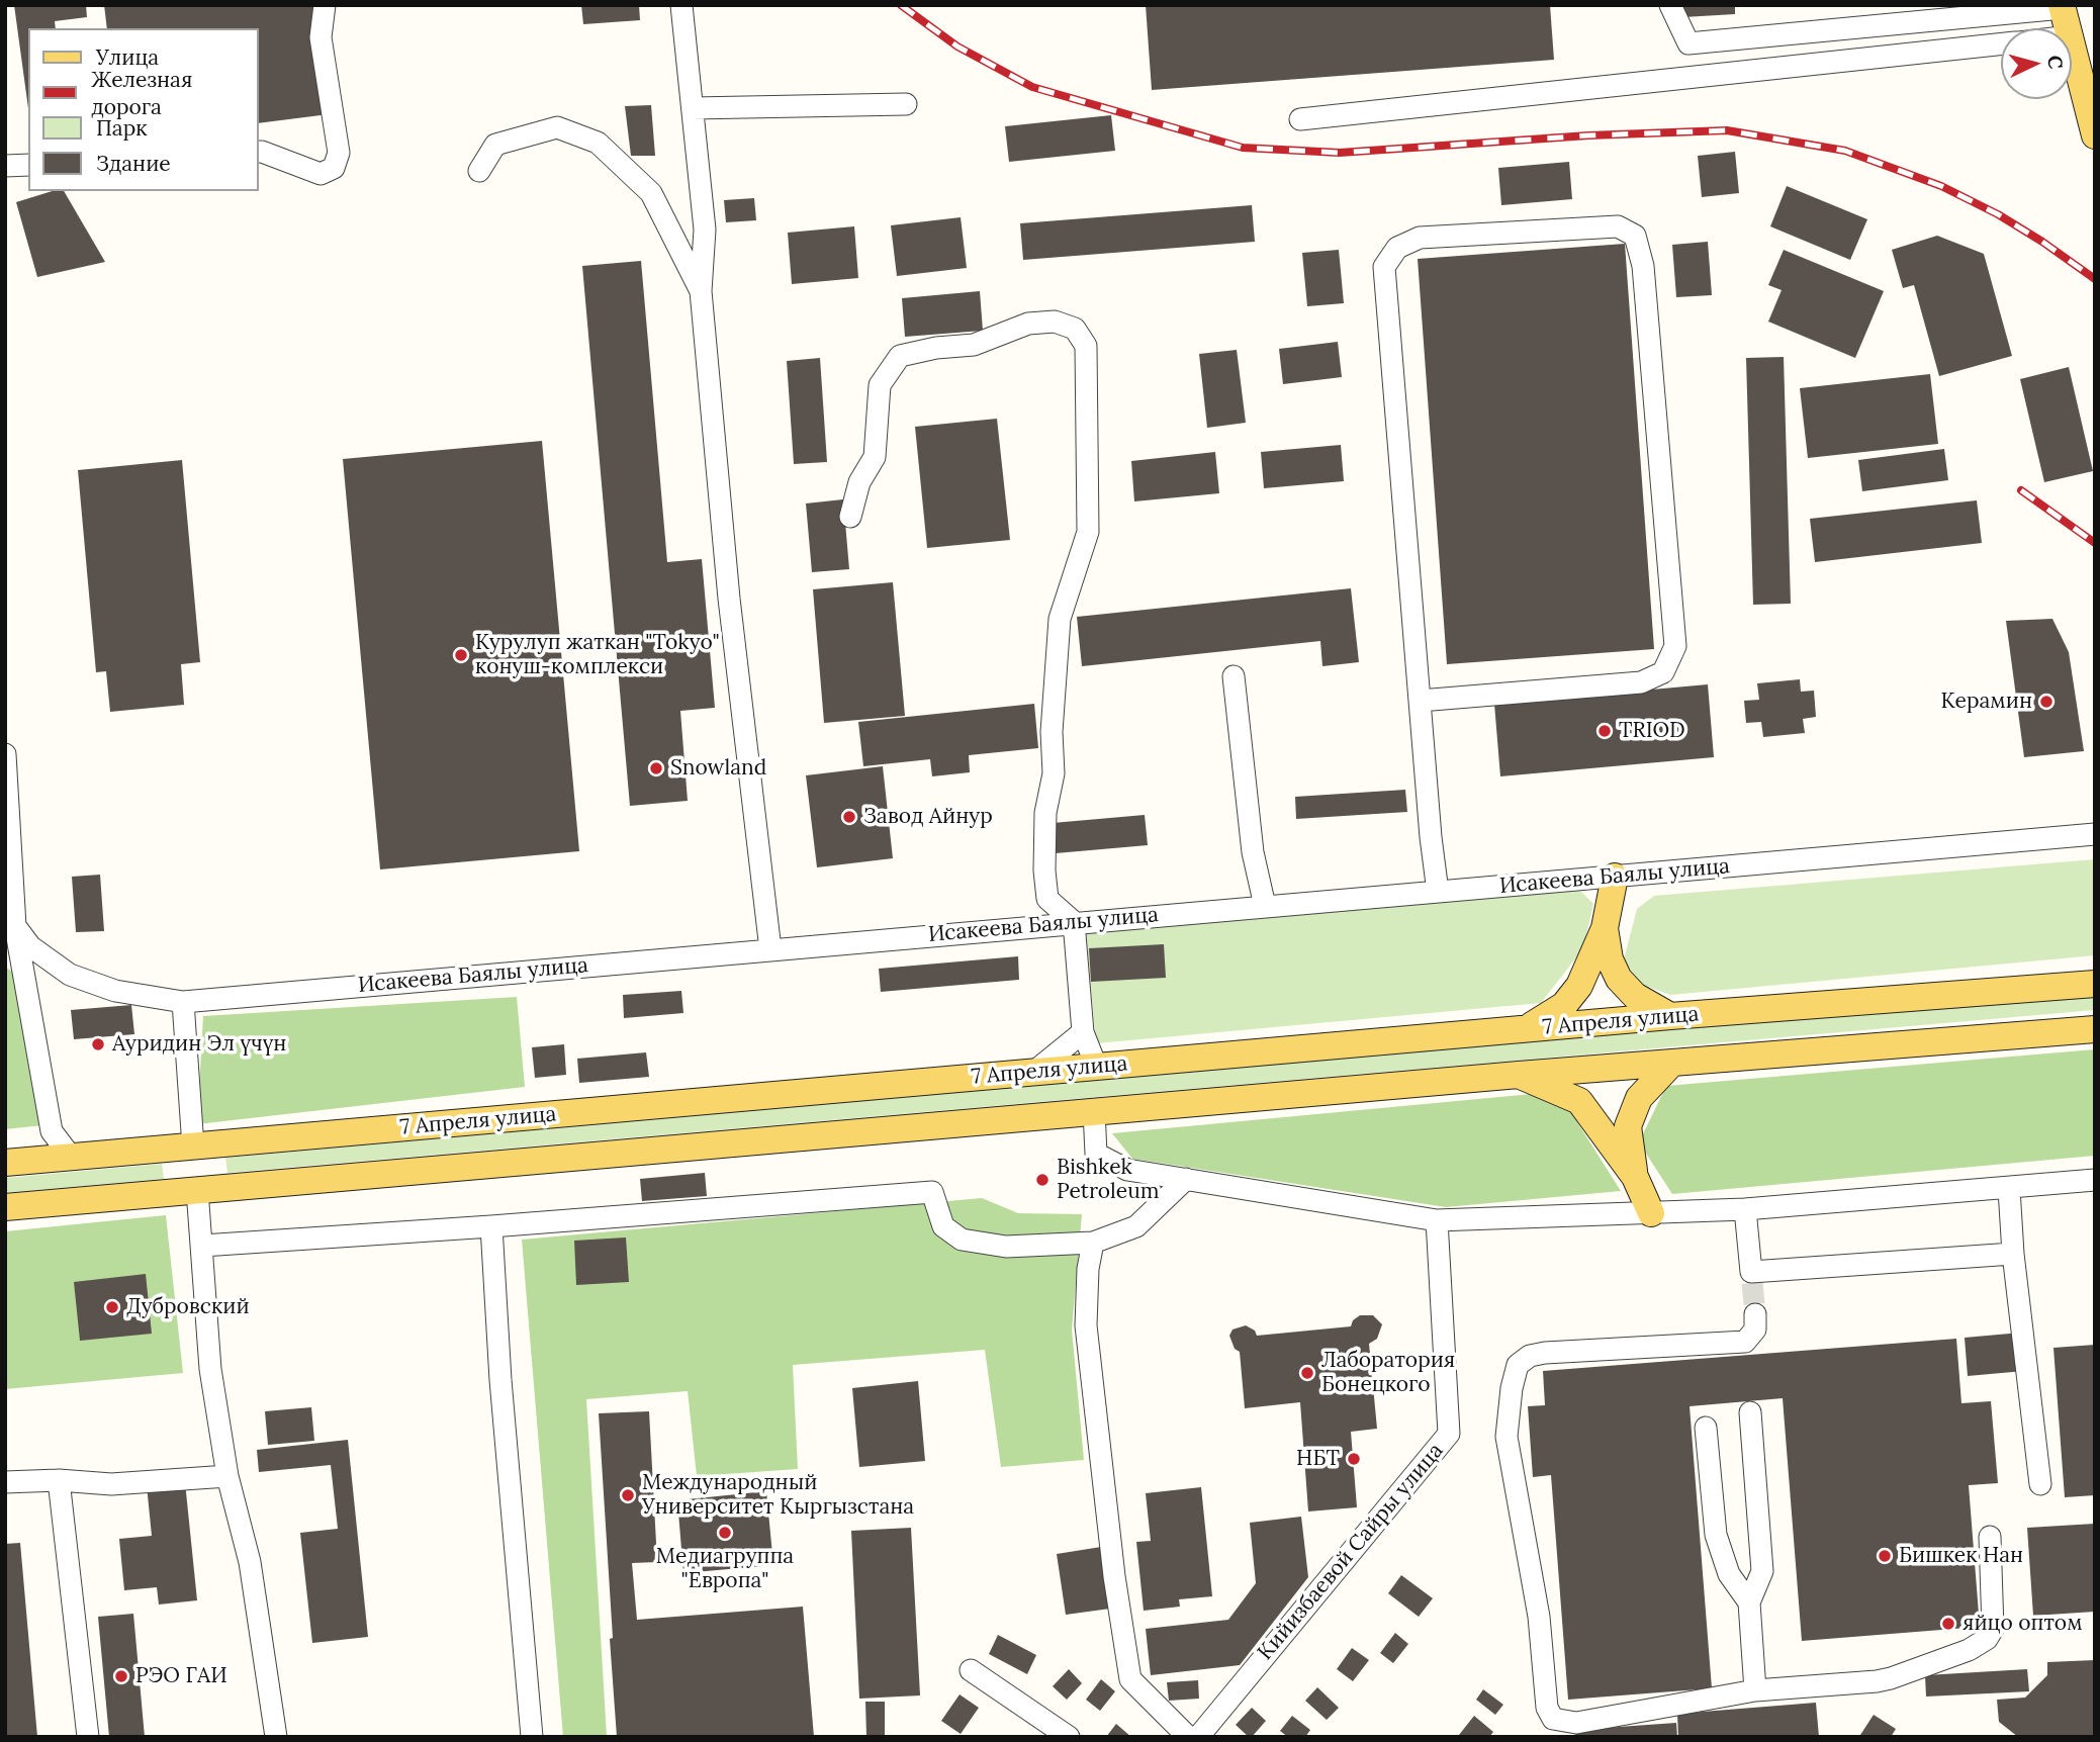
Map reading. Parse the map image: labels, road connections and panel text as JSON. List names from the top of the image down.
{
  "streets": {
    "main road": ["7 Апреля улица"],
    "street": ["Исакеева Баялы улица", "Кийизбаевой Сайры улица"]
  },
  "places": [
    "Курулуп жаткан \"Tokyo\" конуш-комплекси",
    "Керамин",
    "TRIOD",
    "Snowland",
    "Завод Айнур",
    "Ауридин Эл үчүн",
    "Bishkek Petroleum",
    "Дубровский",
    "Лаборатория Бонецкого",
    "НБТ",
    "Международный Университет Кыргызстана",
    "Медиагруппа \"Европа\"",
    "Бишкек Нан",
    "яйцо оптом",
    "РЭО ГАИ"
  ],
  "legend": [
    "Улица",
    "Железная дорога",
    "Парк",
    "Здание"
  ],
  "north": "right"
}
